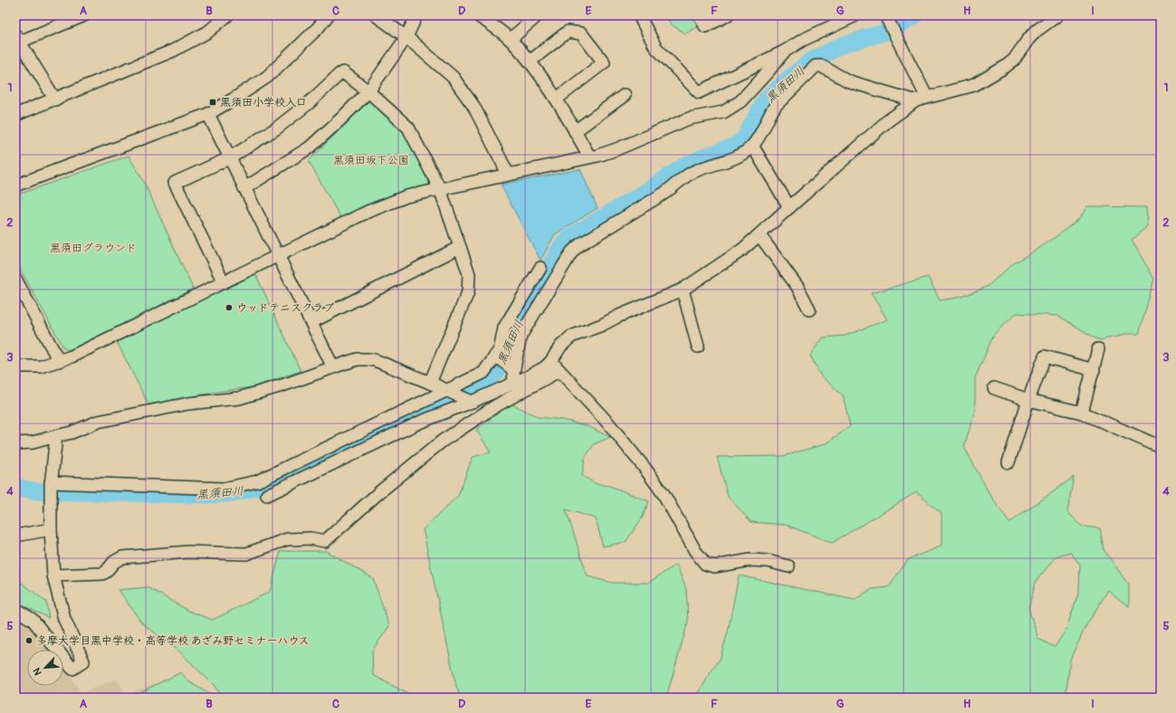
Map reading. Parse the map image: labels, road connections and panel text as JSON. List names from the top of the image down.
{
  "water": ["黒須田川"],
  "parks": ["黒須田坂下公園", "黒須田グラウンド"],
  "places": {
    "transit": ["黒須田小学校入口"],
    "other": ["ウッドテニスクラブ", "多摩大学目黒中学校・高等学校 あざみ野セミナーハウス"]
  },
  "north": "bottom left",
  "grid": {
    "columns": [
      "A",
      "B",
      "C",
      "D",
      "E",
      "F",
      "G",
      "H",
      "I"
    ],
    "rows": [
      "1",
      "2",
      "3",
      "4",
      "5"
    ]
  }
}
